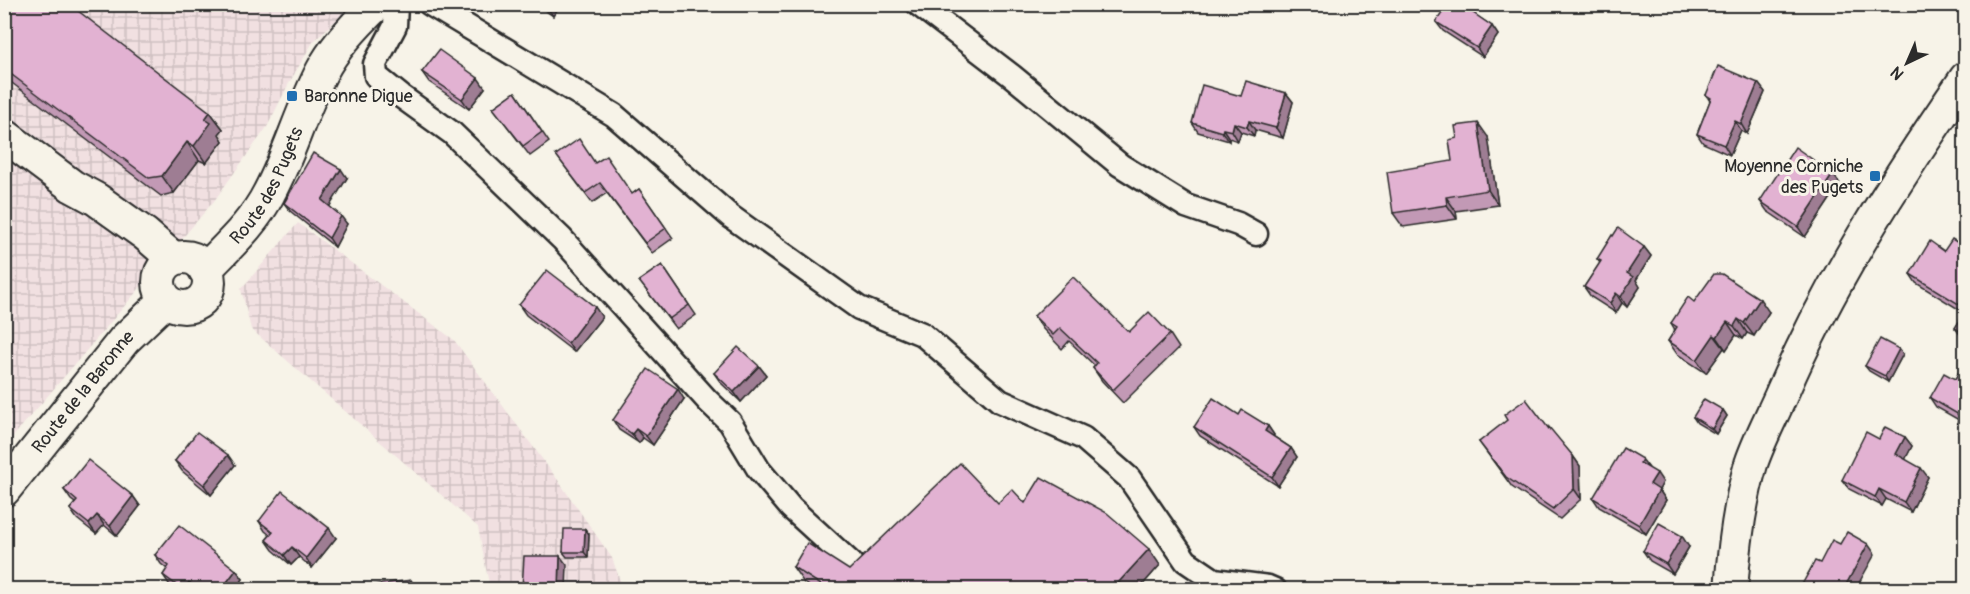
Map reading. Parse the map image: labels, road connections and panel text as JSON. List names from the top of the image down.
{
  "streets": {
    "main road": ["Route des Pugets", "Route de la Baronne"]
  },
  "crossings": [
    ["Route des Pugets", "Route de la Baronne"]
  ],
  "places": {
    "transit": ["Baronne Digue", "Moyenne Corniche des Pugets"]
  },
  "north": "bottom left"
}
